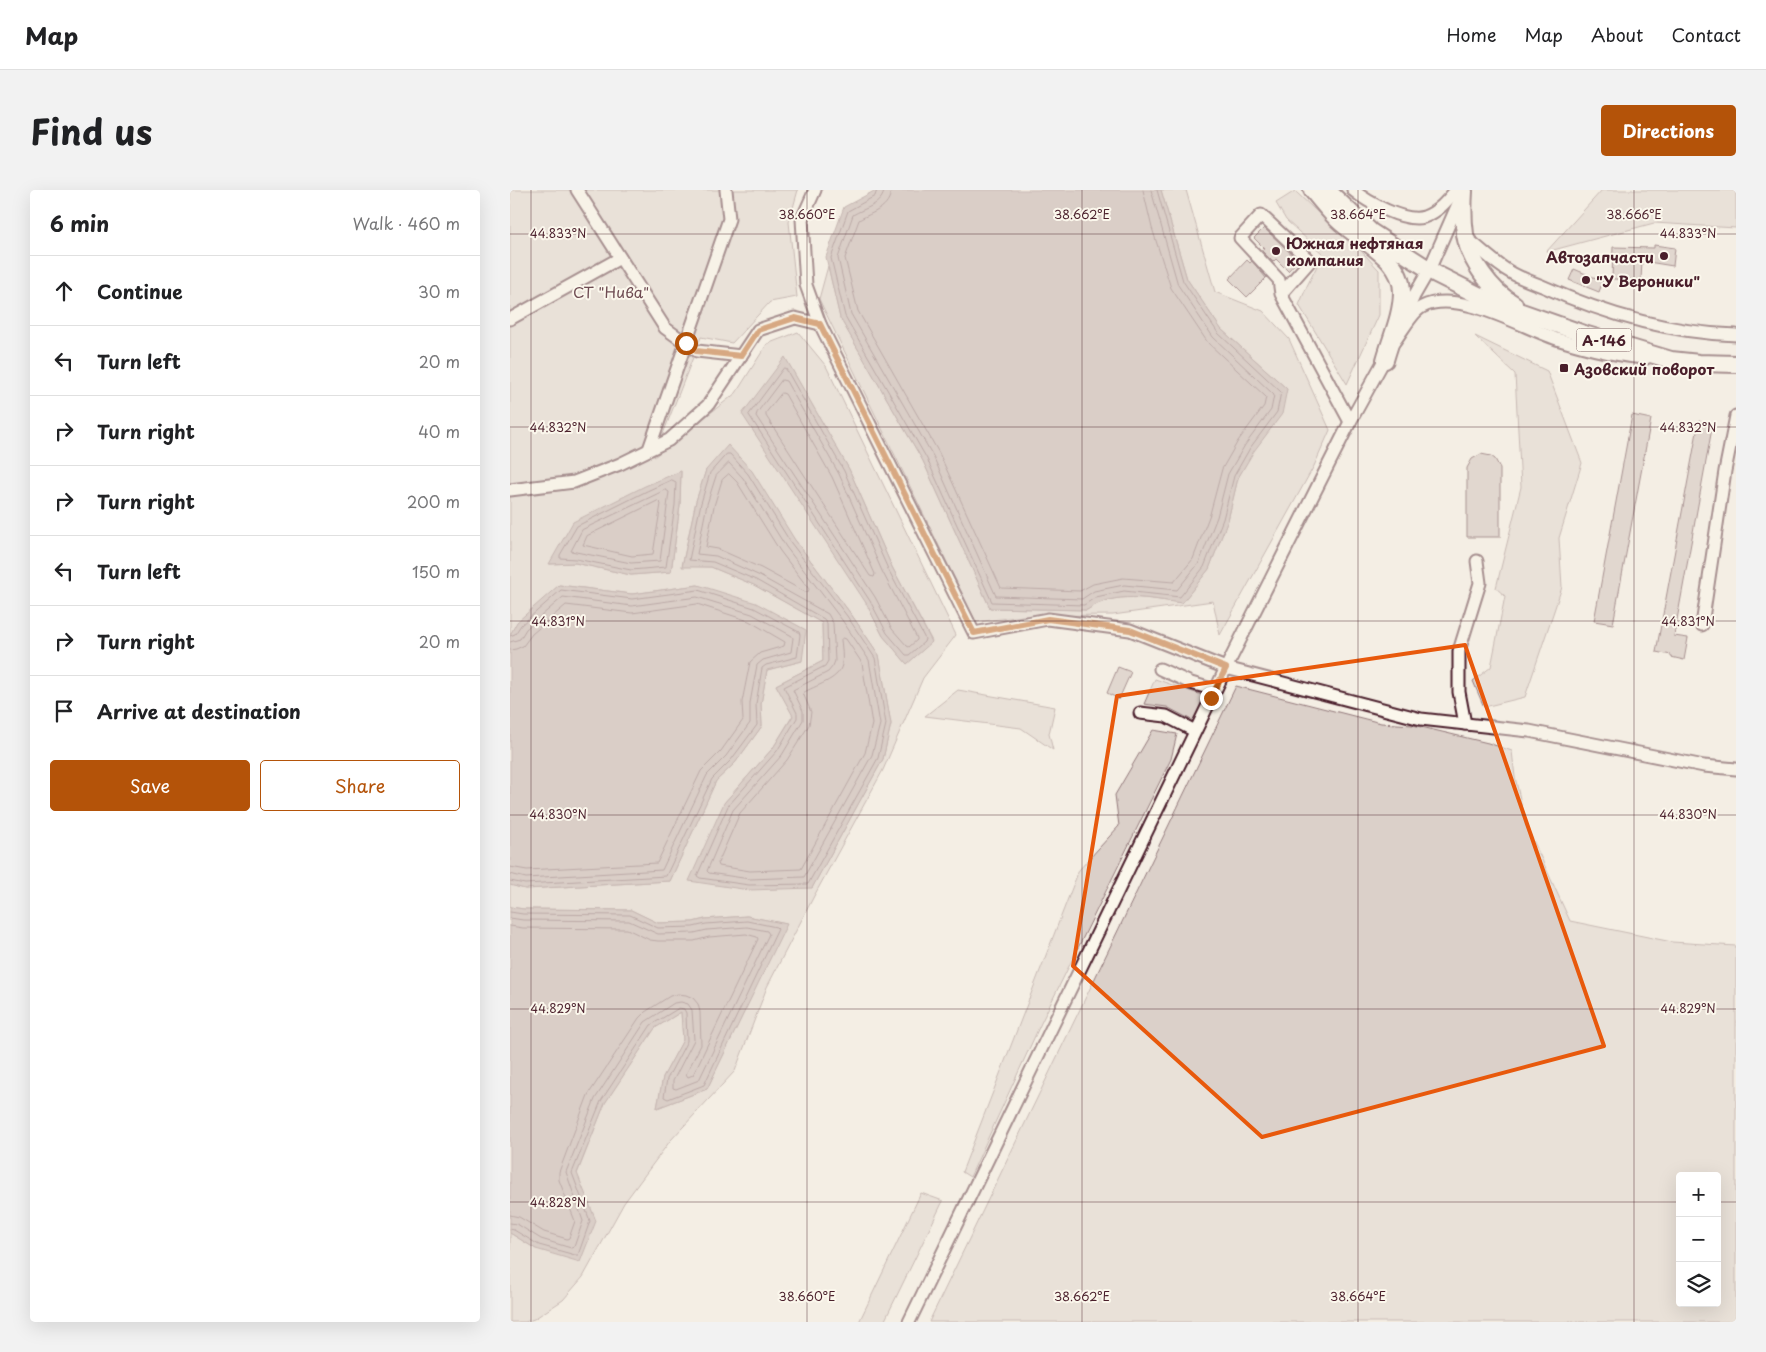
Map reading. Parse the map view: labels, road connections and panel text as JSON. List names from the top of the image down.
{
  "streets": {
    "highway": ["А-146"]
  },
  "parks": ["СТ \"Нива\""],
  "places": {
    "other": ["Южная нефтяная компания", "Автозапчасти", "\"У Вероники\""],
    "transit": ["Азовский поворот"]
  },
  "page": {
    "header": "Map",
    "nav": [
      "Home",
      "Map",
      "About",
      "Contact"
    ],
    "title": "Find us",
    "buttons": [
      "Directions",
      ["Save", "Share"]
    ],
    "heading": ["6 min", "Walk · 460 m"],
    "list": [
      ["Continue", "30 m"],
      ["Turn left", "20 m"],
      ["Turn right", "40 m"],
      ["Turn right", "200 m"],
      ["Turn left", "150 m"],
      ["Turn right", "20 m"],
      "Arrive at destination"
    ],
    "map_buttons": ["+", "−"]
  },
  "coordinates": [
    "38.660°E",
    "38.662°E",
    "38.664°E",
    "38.666°E",
    "44.833°N",
    "44.832°N",
    "44.831°N",
    "44.830°N",
    "44.829°N",
    "44.828°N"
  ]
}
